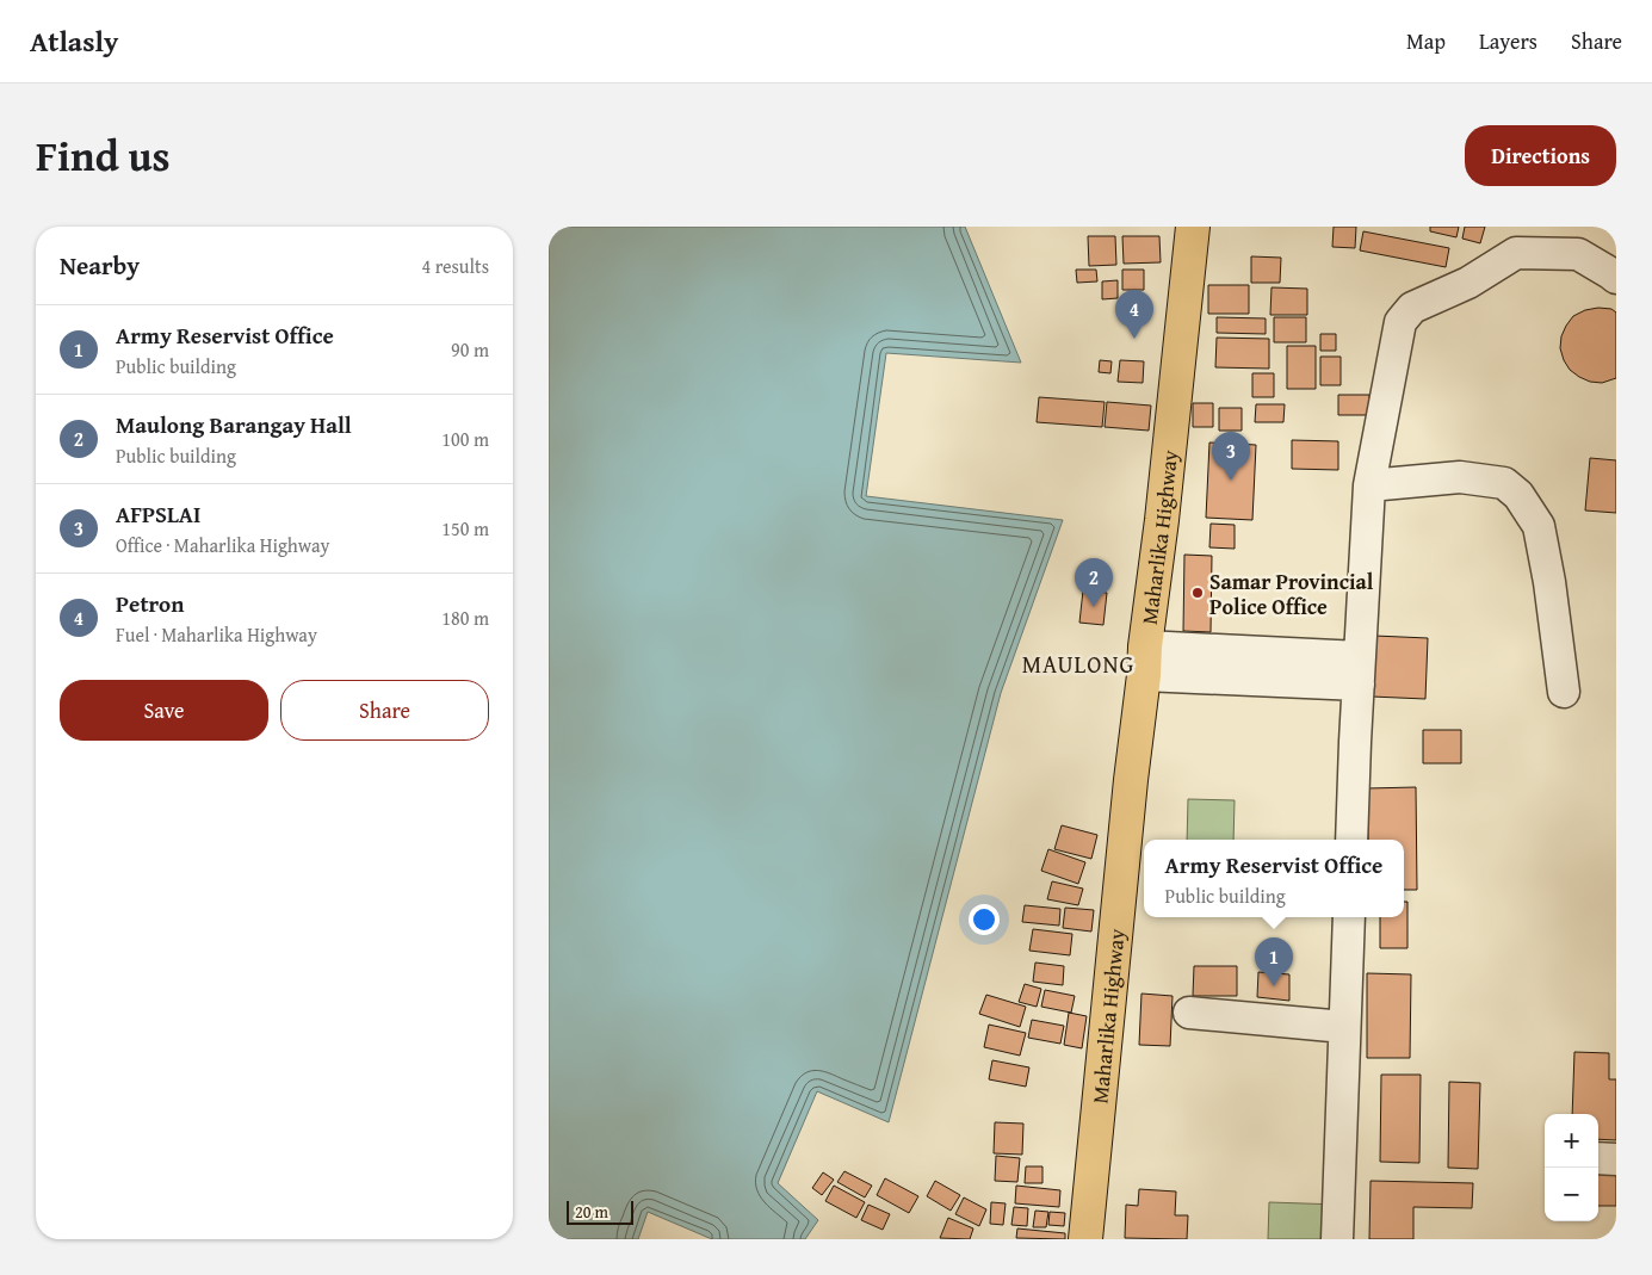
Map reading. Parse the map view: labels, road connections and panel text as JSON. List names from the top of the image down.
{
  "streets": {
    "highway": ["Maharlika Highway"]
  },
  "districts": ["MAULONG"],
  "places": ["Samar Provincial Police Office"],
  "scale_bar": "20 m",
  "page": {
    "header": "Atlasly",
    "nav": ["Map", "Layers", "Share"],
    "title": "Find us",
    "buttons": [
      "Directions",
      ["Save", "Share"]
    ],
    "heading": ["Nearby", "4 results"],
    "pins": [
      "4",
      "3",
      "2",
      "1"
    ],
    "list": [
      {
        "mark": "1",
        "name": "Army Reservist Office",
        "note": "Public building",
        "value": "90 m"
      },
      {
        "mark": "2",
        "name": "Maulong Barangay Hall",
        "note": "Public building",
        "value": "100 m"
      },
      {
        "mark": "3",
        "name": "AFPSLAI",
        "note": "Office · Maharlika Highway",
        "value": "150 m"
      },
      {
        "mark": "4",
        "name": "Petron",
        "note": "Fuel · Maharlika Highway",
        "value": "180 m"
      }
    ],
    "popup": ["Army Reservist Office", "Public building"],
    "map_buttons": ["+", "−"],
    "scale": "20 m"
  }
}
